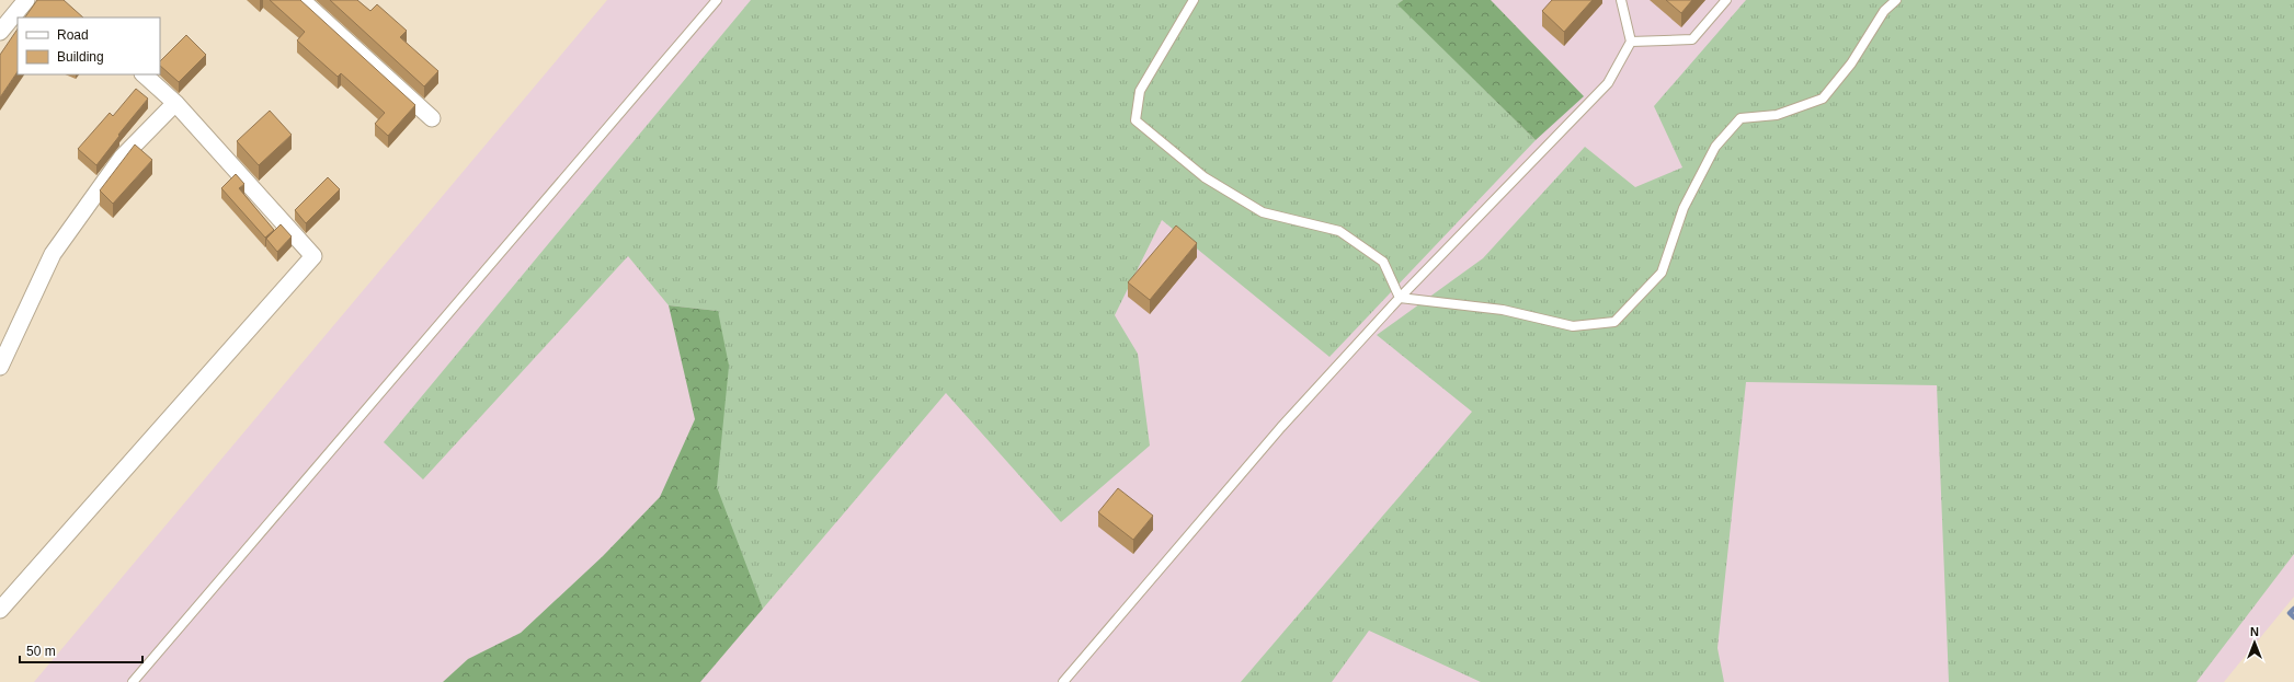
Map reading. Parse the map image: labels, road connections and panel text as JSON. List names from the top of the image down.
{
  "legend": ["Road", "Building"],
  "scale_bar": "50 m",
  "north": "top"
}
